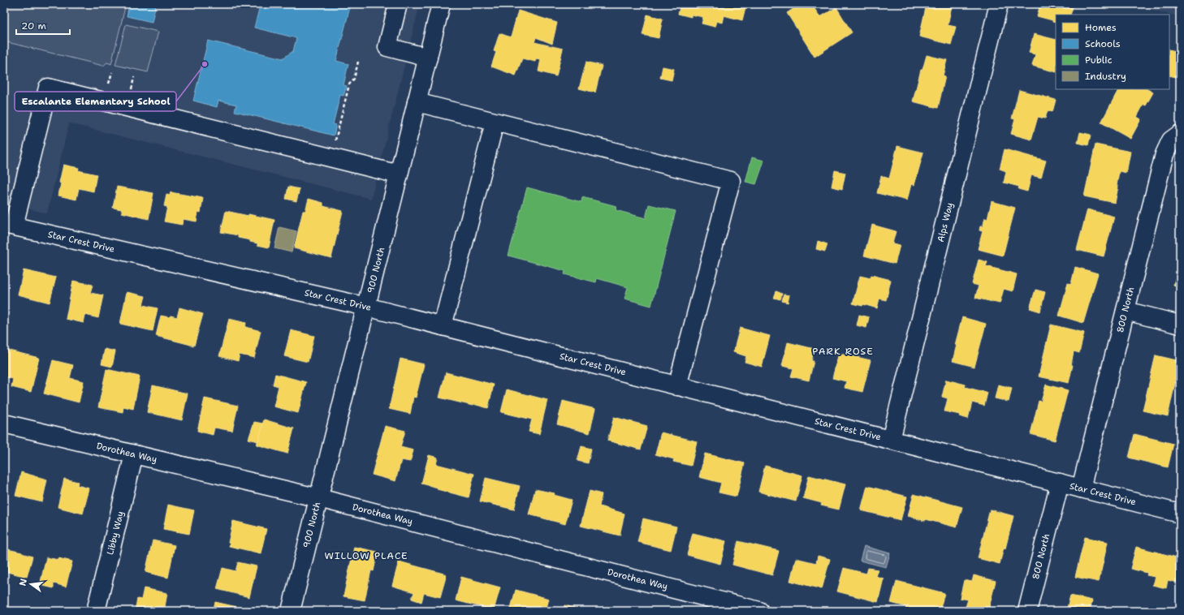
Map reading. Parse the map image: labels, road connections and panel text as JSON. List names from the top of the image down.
{
  "streets": {
    "street": [
      "Alps Way",
      "Star Crest Drive",
      "900 North",
      "800 North",
      "Dorothea Way",
      "Libby Way"
    ]
  },
  "crossings": [
    ["Alps Way", "Star Crest Drive"],
    ["Star Crest Drive", "900 North"],
    ["Star Crest Drive", "800 North"],
    ["900 North", "Dorothea Way"],
    ["Dorothea Way", "Libby Way"]
  ],
  "districts": ["PARK ROSE", "WILLOW PLACE"],
  "places": ["Escalante Elementary School"],
  "legend": [
    "Homes",
    "Schools",
    "Public",
    "Industry"
  ],
  "scale_bar": "20 m",
  "north": "left"
}
